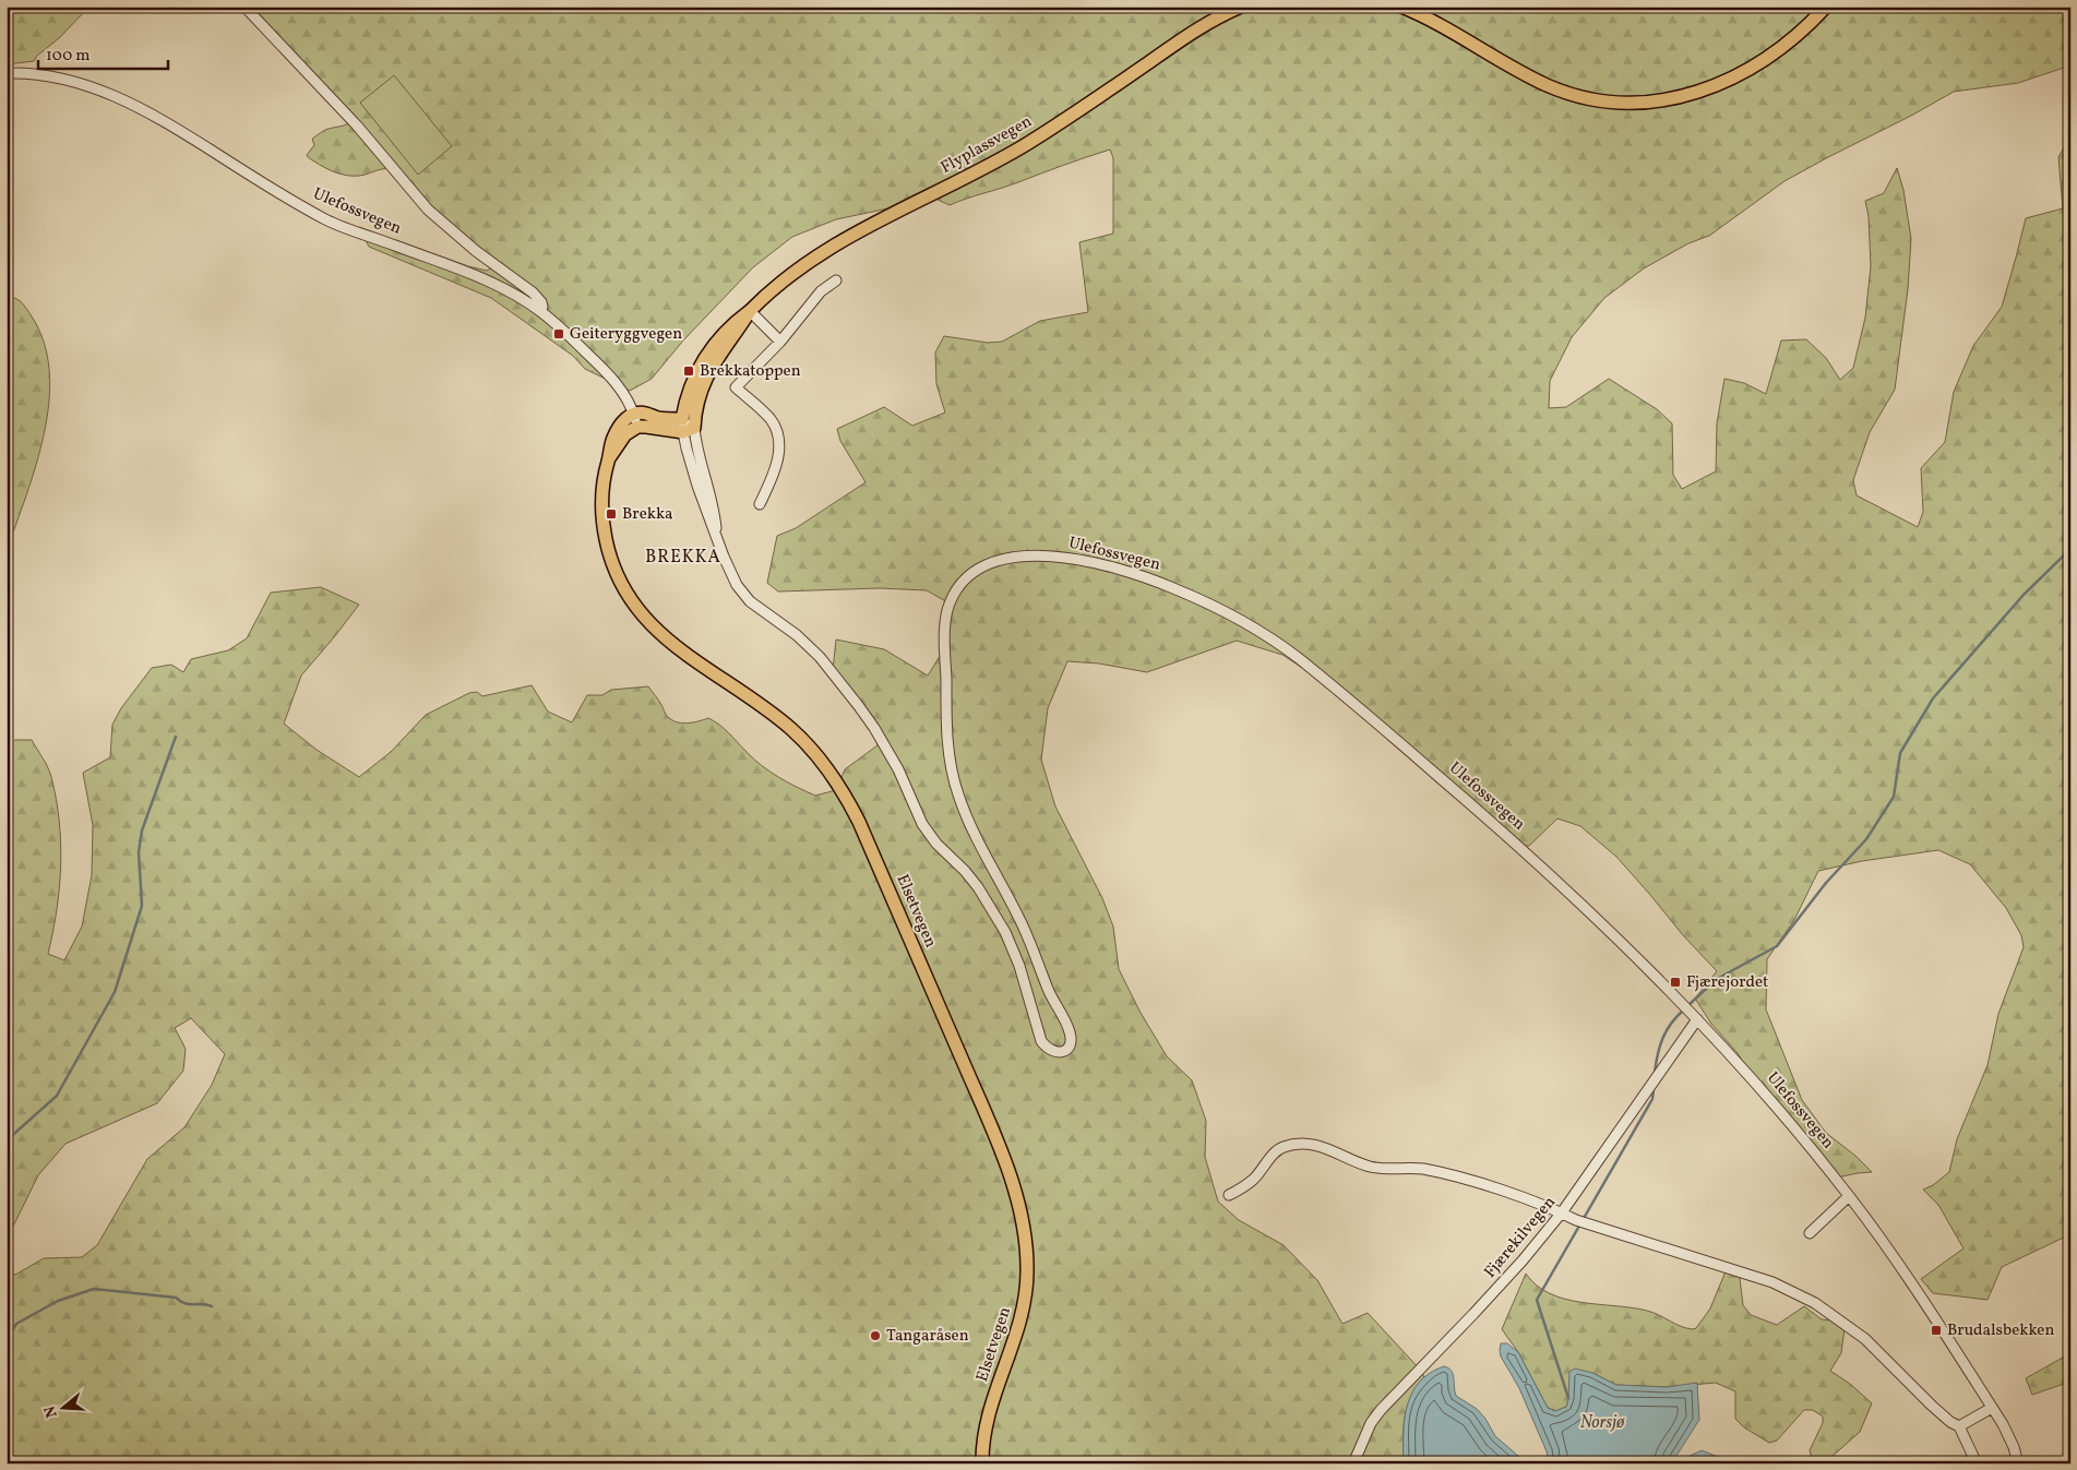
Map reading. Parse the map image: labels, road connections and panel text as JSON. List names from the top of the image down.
{
  "streets": {
    "main road": ["Flyplassvegen", "Elsetvegen"],
    "street": ["Ulefossvegen", "Fjærekilvegen"]
  },
  "crossings": [
    ["Flyplassvegen", "Ulefossvegen"],
    ["Ulefossvegen", "Elsetvegen"],
    ["Ulefossvegen", "Fjærekilvegen"]
  ],
  "districts": ["BREKKA"],
  "water": ["Norsjø"],
  "places": {
    "transit": [
      "Geiteryggvegen",
      "Brekkatoppen",
      "Brekka",
      "Fjærejordet",
      "Brudalsbekken"
    ],
    "other": ["Tangaråsen"]
  },
  "scale_bar": "100 m",
  "north": "left"
}
